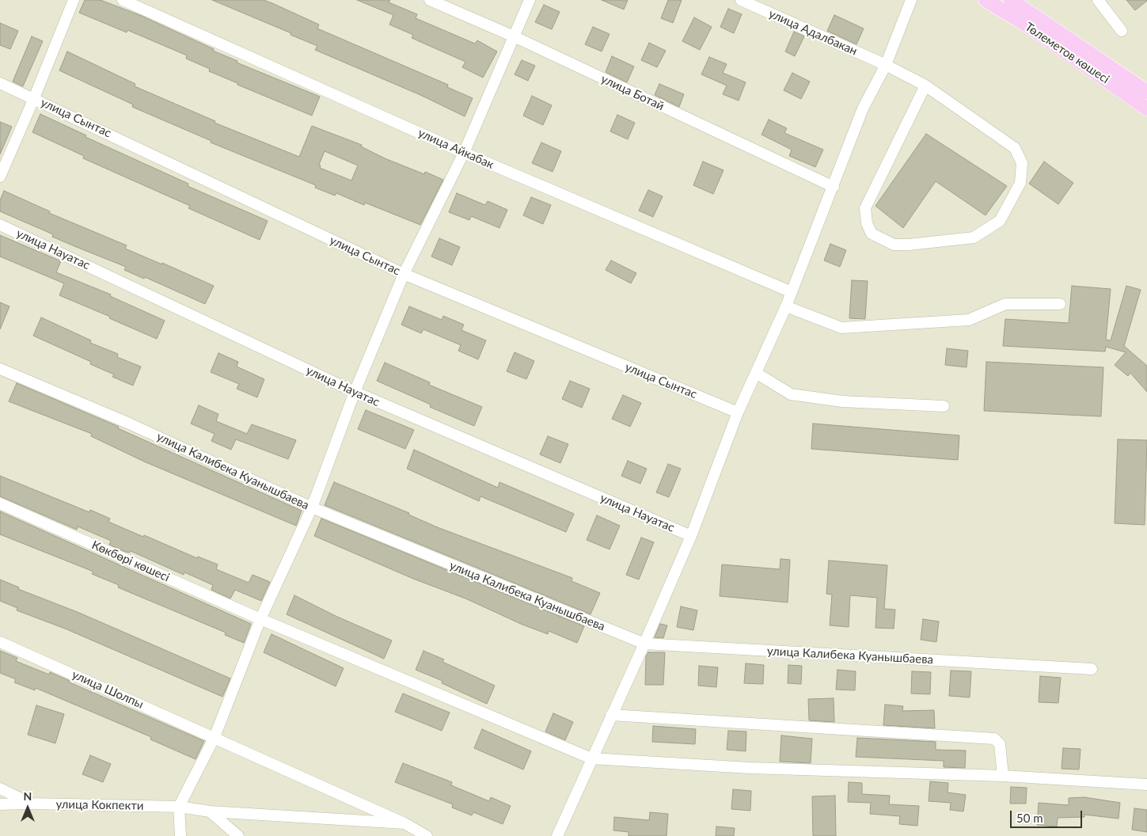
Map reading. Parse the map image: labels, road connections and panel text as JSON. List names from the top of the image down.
{
  "streets": {
    "main road": ["Төлеметов көшесі"],
    "street": [
      "улица Адалбакан",
      "улица Ботай",
      "улица Сынтас",
      "улица Айкабак",
      "улица Науатас",
      "улица Калибека Куанышбаева",
      "Көкбөрі көшесі",
      "улица Шолпы",
      "улица Кокпекти"
    ]
  },
  "crossings": [
    ["улица Шолпы", "улица Кокпекти"]
  ],
  "scale_bar": "50 m",
  "north": "top"
}
